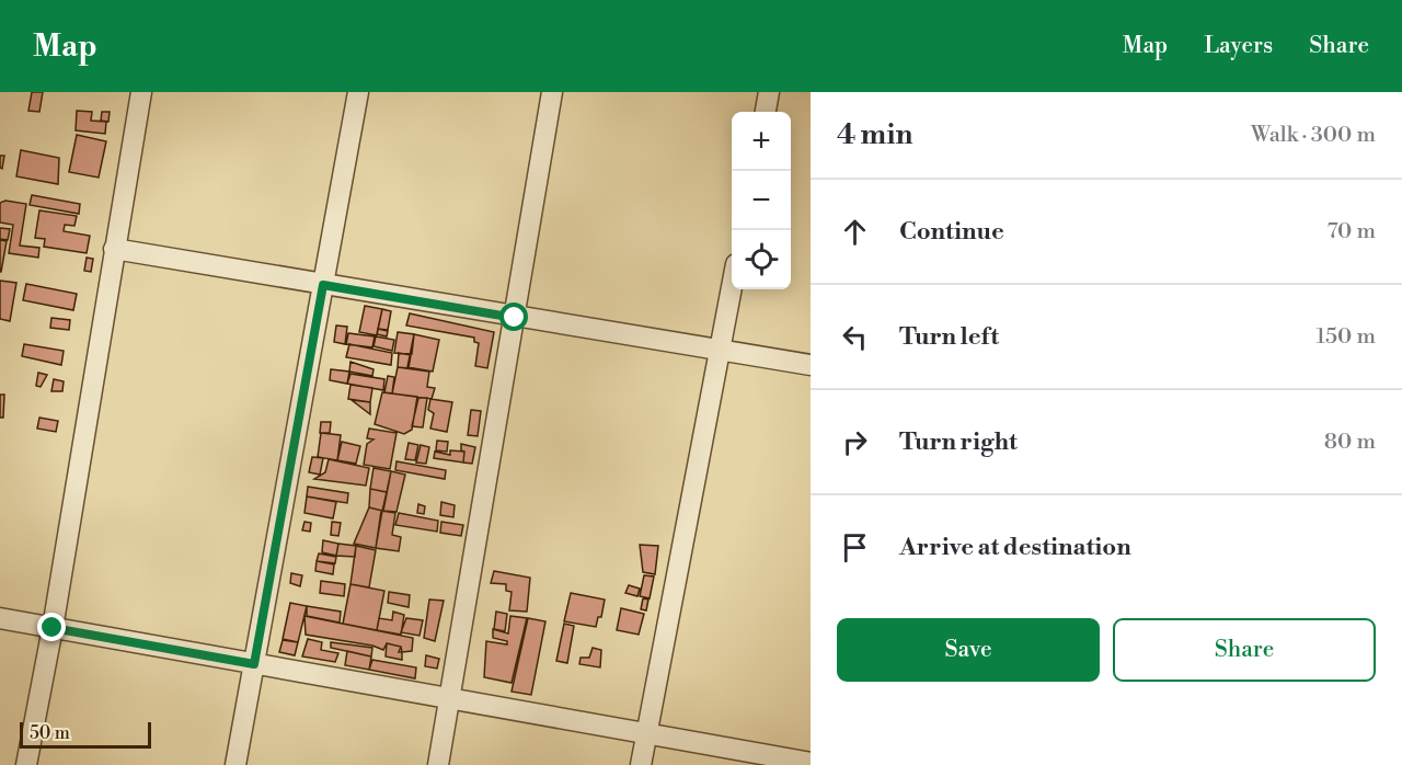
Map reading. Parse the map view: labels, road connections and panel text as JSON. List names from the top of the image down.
{
  "scale_bar": "50 m",
  "page": {
    "header": "Map",
    "nav": ["Map", "Layers", "Share"],
    "heading": ["4 min", "Walk · 300 m"],
    "map_buttons": ["+", "−"],
    "list": [
      ["Continue", "70 m"],
      ["Turn left", "150 m"],
      ["Turn right", "80 m"],
      "Arrive at destination"
    ],
    "buttons": ["Save", "Share"],
    "scale": "50 m"
  }
}
